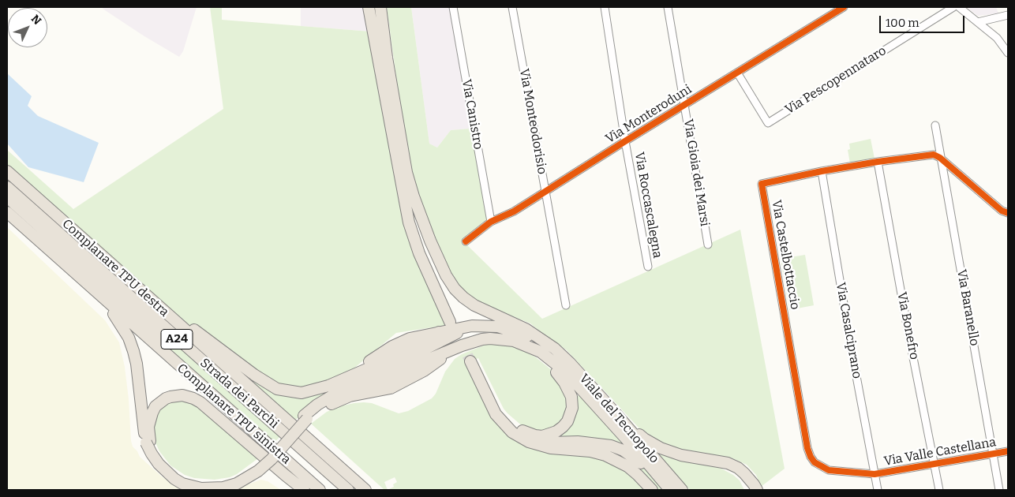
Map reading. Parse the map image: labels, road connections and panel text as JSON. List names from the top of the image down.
{
  "streets": {
    "highway": [
      "Complanare TPU destra",
      "A24",
      "Strada dei Parchi",
      "Complanare TPU sinistra",
      "Viale del Tecnopolo"
    ],
    "street": [
      "Via Pescopennataro",
      "Via Canistro",
      "Via Monteroduni",
      "Via Monteodorisio",
      "Via Gioia dei Marsi",
      "Via Roccascalegna",
      "Via Castelbottaccio",
      "Via Baranello",
      "Via Bonefro",
      "Via Casalciprano",
      "Via Valle Castellana"
    ]
  },
  "crossings": [
    ["Via Pescopennataro", "Via Monteroduni"],
    ["Via Canistro", "Via Monteroduni"],
    ["Via Monteroduni", "Via Monteodorisio"],
    ["Via Monteroduni", "Via Gioia dei Marsi"],
    ["Via Monteroduni", "Via Roccascalegna"],
    ["Via Castelbottaccio", "Via Baranello"],
    ["Via Castelbottaccio", "Via Bonefro"],
    ["Via Castelbottaccio", "Via Casalciprano"],
    ["Via Castelbottaccio", "Via Valle Castellana"],
    ["Via Baranello", "Via Valle Castellana"],
    ["Via Bonefro", "Via Valle Castellana"],
    ["Via Casalciprano", "Via Valle Castellana"]
  ],
  "scale_bar": "100 m",
  "north": "top right"
}
